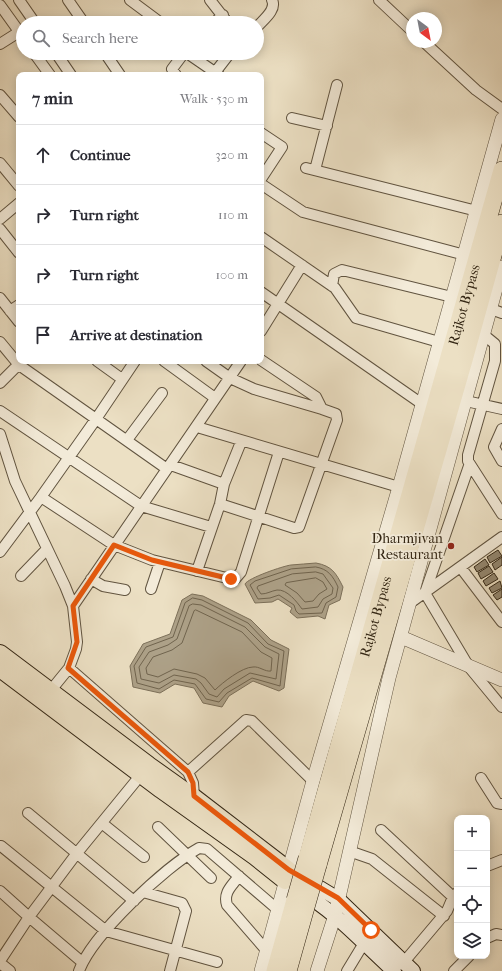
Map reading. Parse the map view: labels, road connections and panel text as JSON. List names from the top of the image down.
{
  "streets": {
    "highway": ["Rajkot Bypass"]
  },
  "places": ["Dharmjivan Restaurant"],
  "north": "bottom right",
  "page": {
    "search": "Search here",
    "heading": ["7 min", "Walk · 530 m"],
    "list": [
      ["Continue", "320 m"],
      ["Turn right", "110 m"],
      ["Turn right", "100 m"],
      "Arrive at destination"
    ],
    "map_buttons": ["+", "−"]
  }
}
